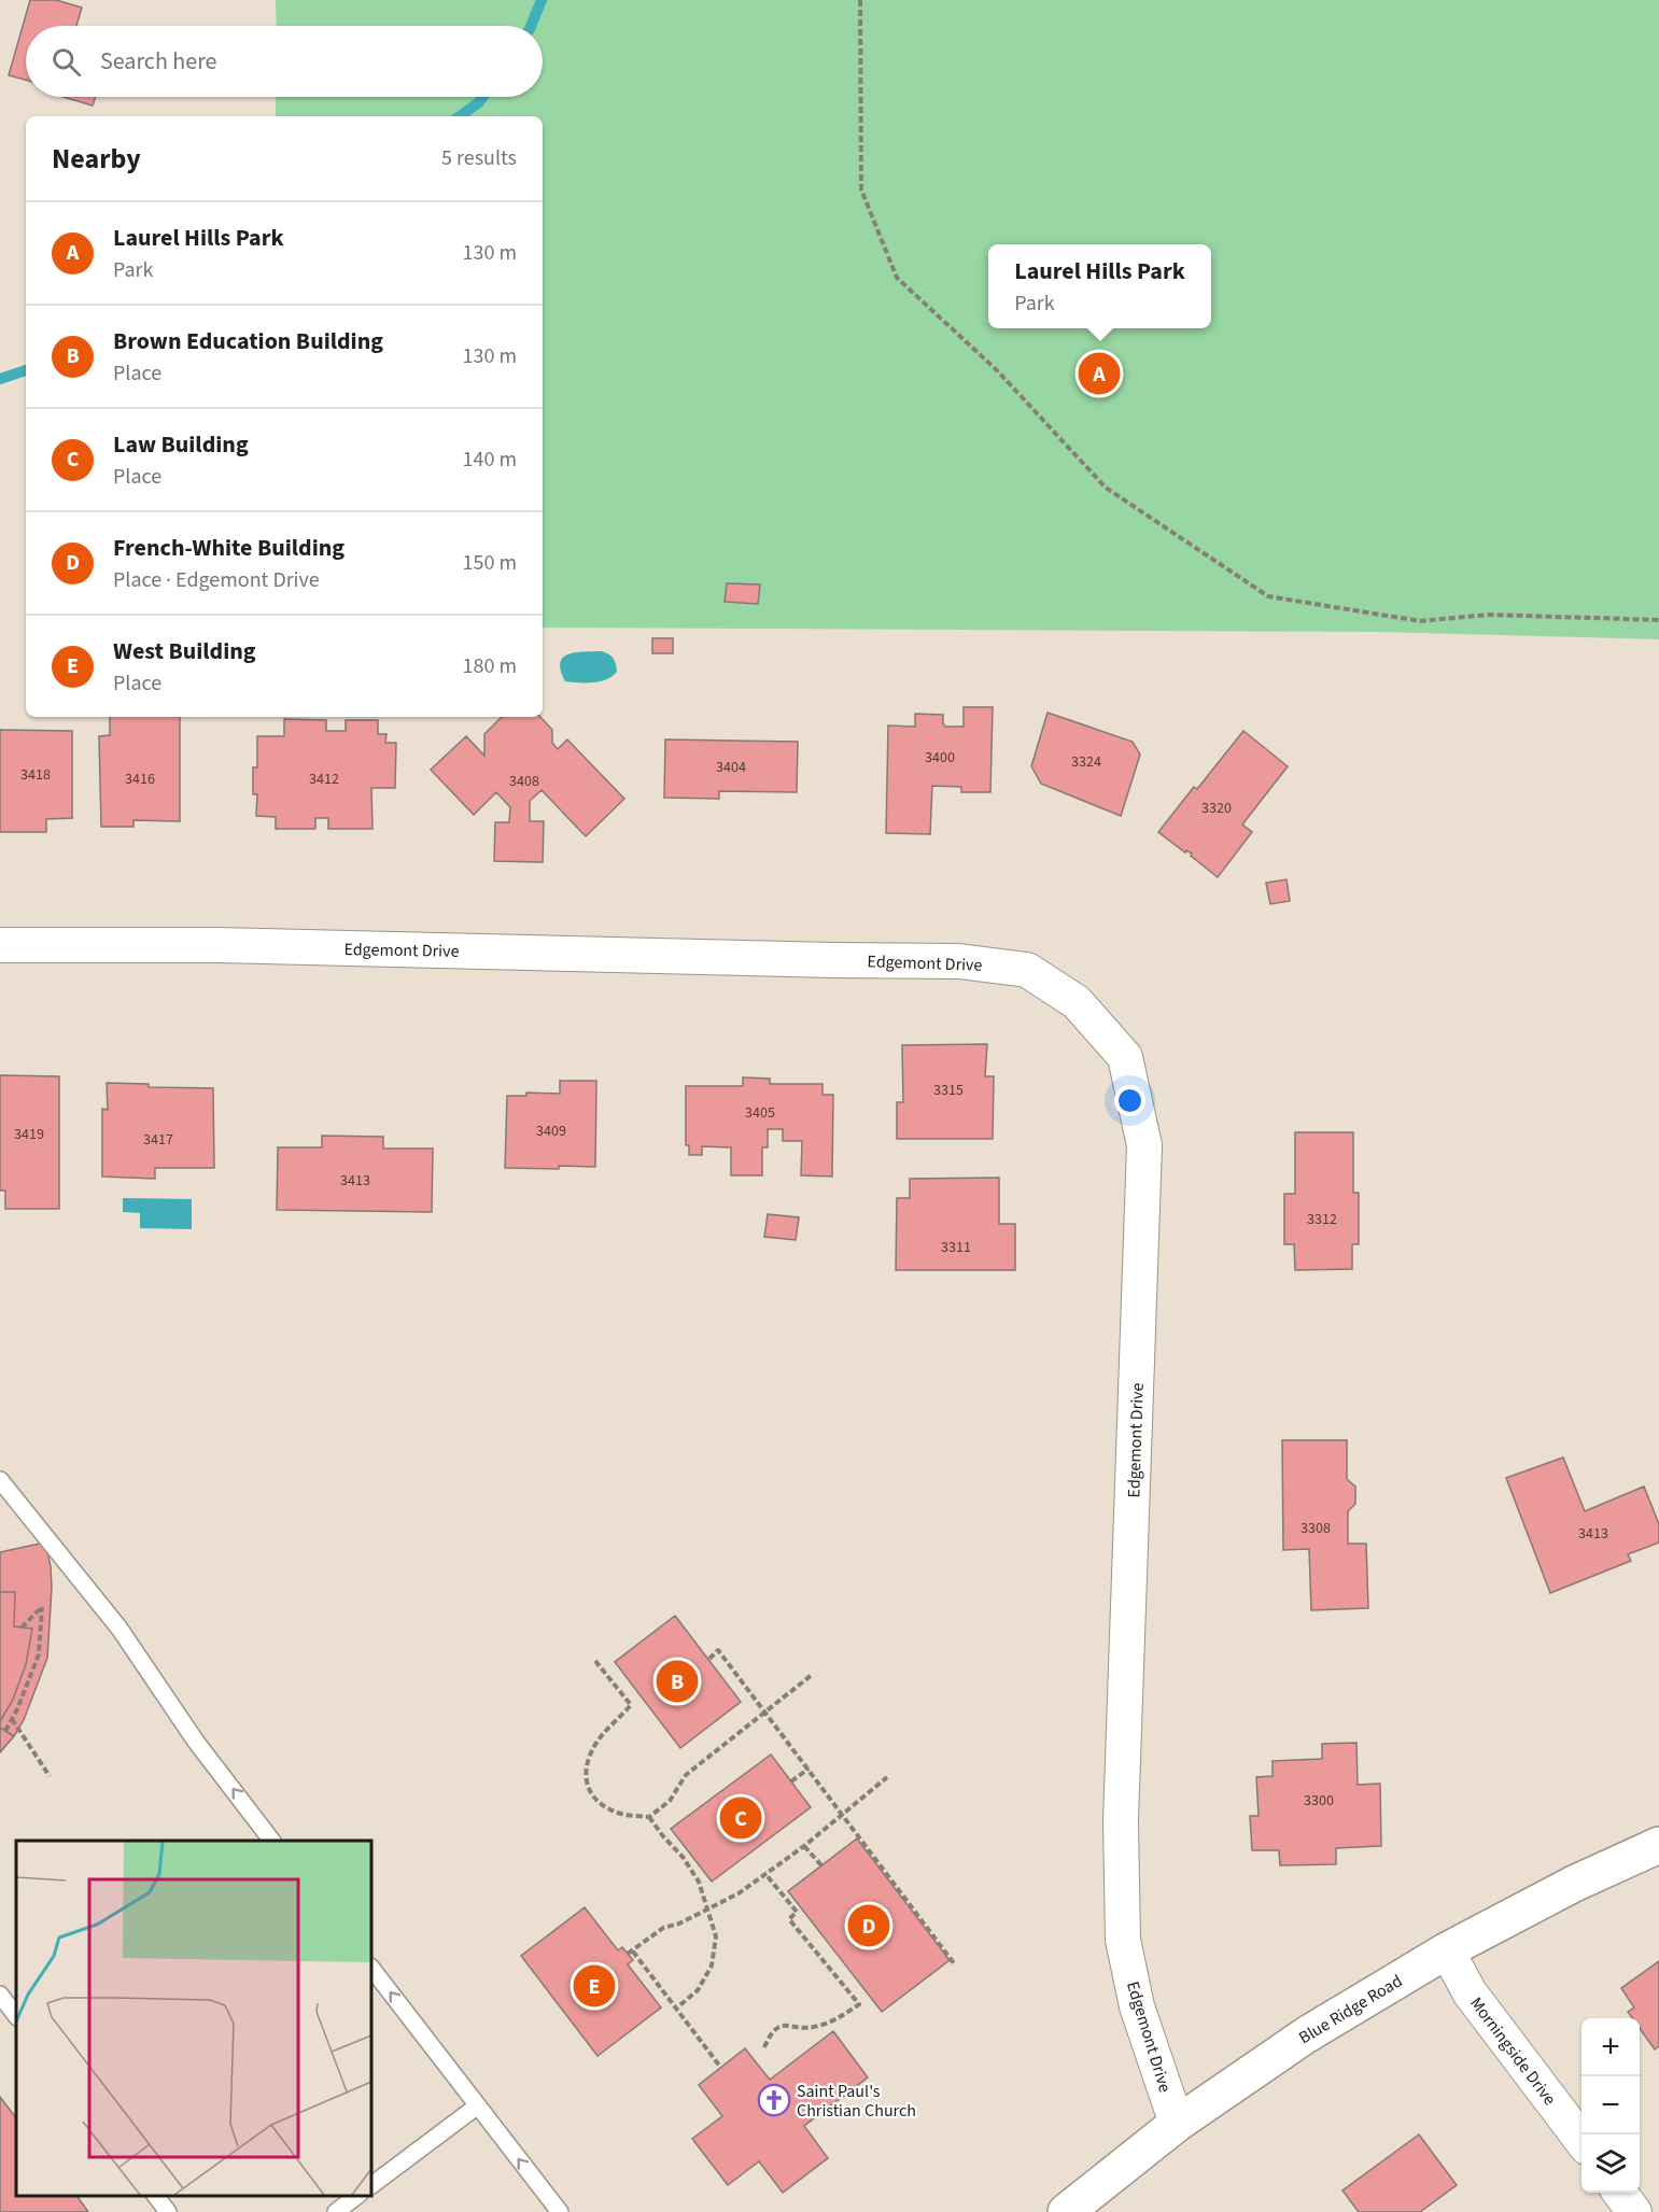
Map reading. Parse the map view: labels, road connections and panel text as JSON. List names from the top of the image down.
{
  "streets": {
    "main road": ["Blue Ridge Road"],
    "street": ["Edgemont Drive", "Morningside Drive"]
  },
  "crossings": [
    ["Edgemont Drive", "Blue Ridge Road"],
    ["Blue Ridge Road", "Morningside Drive"]
  ],
  "places": {
    "church": ["Saint Paul's Christian Church"]
  },
  "house_numbers": [
    "3400",
    "3324",
    "3404",
    "3418",
    "3416",
    "3412",
    "3408",
    "3320",
    "3315",
    "3405",
    "3409",
    "3419",
    "3417",
    "3413",
    "3312",
    "3311",
    "3308",
    "3413",
    "3300"
  ],
  "page": {
    "search": "Search here",
    "heading": ["Nearby", "5 results"],
    "list": [
      {
        "mark": "A",
        "name": "Laurel Hills Park",
        "note": "Park",
        "value": "130 m"
      },
      {
        "mark": "B",
        "name": "Brown Education Building",
        "note": "Place",
        "value": "130 m"
      },
      {
        "mark": "C",
        "name": "Law Building",
        "note": "Place",
        "value": "140 m"
      },
      {
        "mark": "D",
        "name": "French-White Building",
        "note": "Place · Edgemont Drive",
        "value": "150 m"
      },
      {
        "mark": "E",
        "name": "West Building",
        "note": "Place",
        "value": "180 m"
      }
    ],
    "popup": ["Laurel Hills Park", "Park"],
    "pins": [
      "A",
      "B",
      "C",
      "D",
      "E"
    ],
    "map_buttons": ["+", "−"]
  }
}
